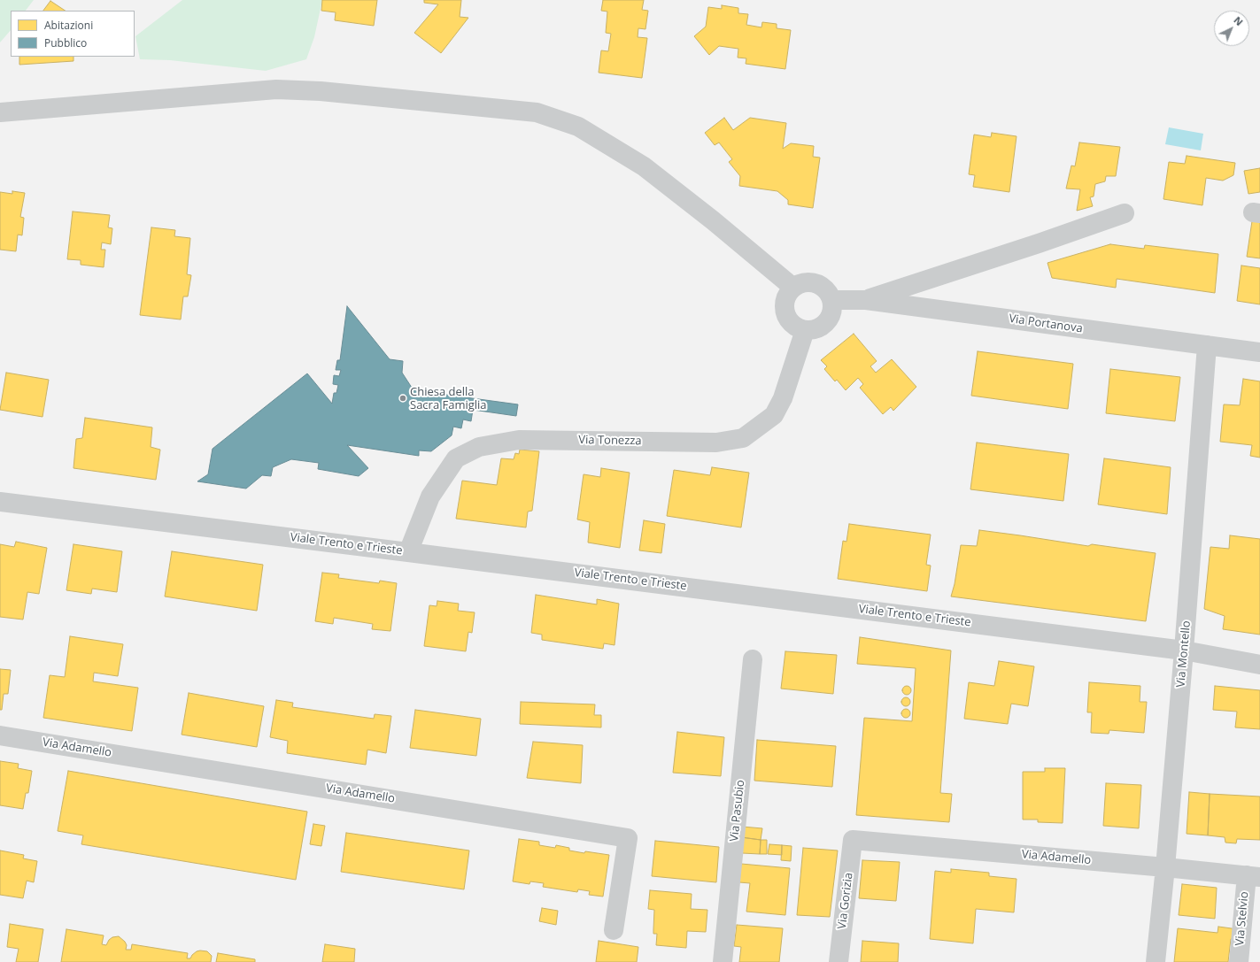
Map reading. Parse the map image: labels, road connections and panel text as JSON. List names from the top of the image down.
{
  "streets": {
    "street": [
      "Via Portanova",
      "Via Tonezza",
      "Viale Trento e Trieste",
      "Via Montello",
      "Via Adamello",
      "Via Pasubio",
      "Via Gorizia",
      "Via Stelvio"
    ]
  },
  "crossings": [
    ["Via Portanova", "Via Tonezza"],
    ["Via Portanova", "Via Montello"],
    ["Via Tonezza", "Viale Trento e Trieste"],
    ["Viale Trento e Trieste", "Via Montello"],
    ["Via Montello", "Via Adamello"],
    ["Via Adamello", "Via Gorizia"],
    ["Via Adamello", "Via Stelvio"]
  ],
  "places": ["Chiesa della Sacra Famiglia"],
  "legend": ["Abitazioni", "Pubblico"],
  "north": "top right"
}
